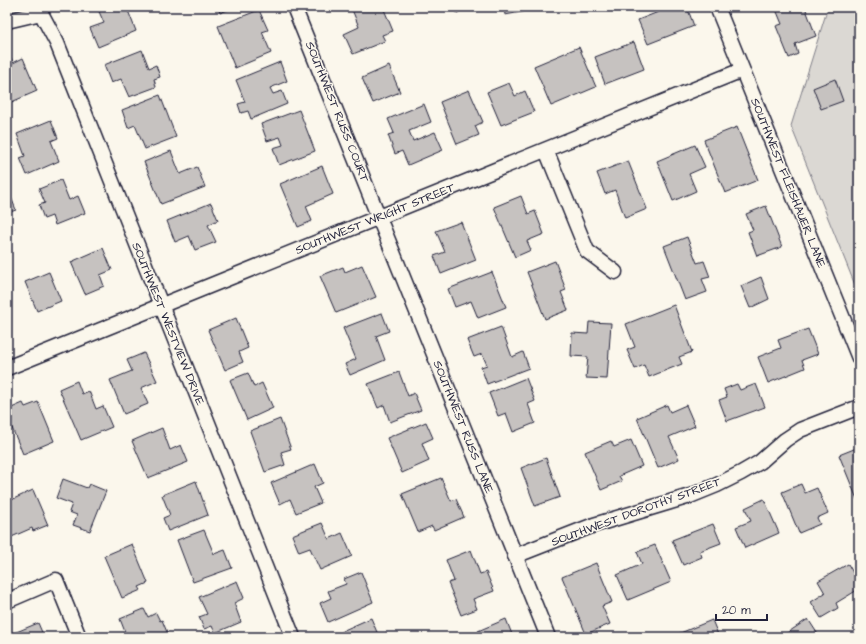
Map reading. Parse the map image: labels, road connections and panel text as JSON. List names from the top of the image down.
{
  "streets": {
    "street": [
      "SOUTHWEST RUSS COURT",
      "SOUTHWEST FLEISHAUER LANE",
      "SOUTHWEST WRIGHT STREET",
      "SOUTHWEST WESTVIEW DRIVE",
      "SOUTHWEST RUSS LANE",
      "SOUTHWEST DOROTHY STREET"
    ]
  },
  "crossings": [
    ["SOUTHWEST RUSS COURT", "SOUTHWEST WRIGHT STREET"],
    ["SOUTHWEST RUSS COURT", "SOUTHWEST RUSS LANE"],
    ["SOUTHWEST FLEISHAUER LANE", "SOUTHWEST WRIGHT STREET"],
    ["SOUTHWEST WRIGHT STREET", "SOUTHWEST WESTVIEW DRIVE"],
    ["SOUTHWEST WRIGHT STREET", "SOUTHWEST RUSS LANE"],
    ["SOUTHWEST RUSS LANE", "SOUTHWEST DOROTHY STREET"]
  ],
  "scale_bar": "20 m"
}
